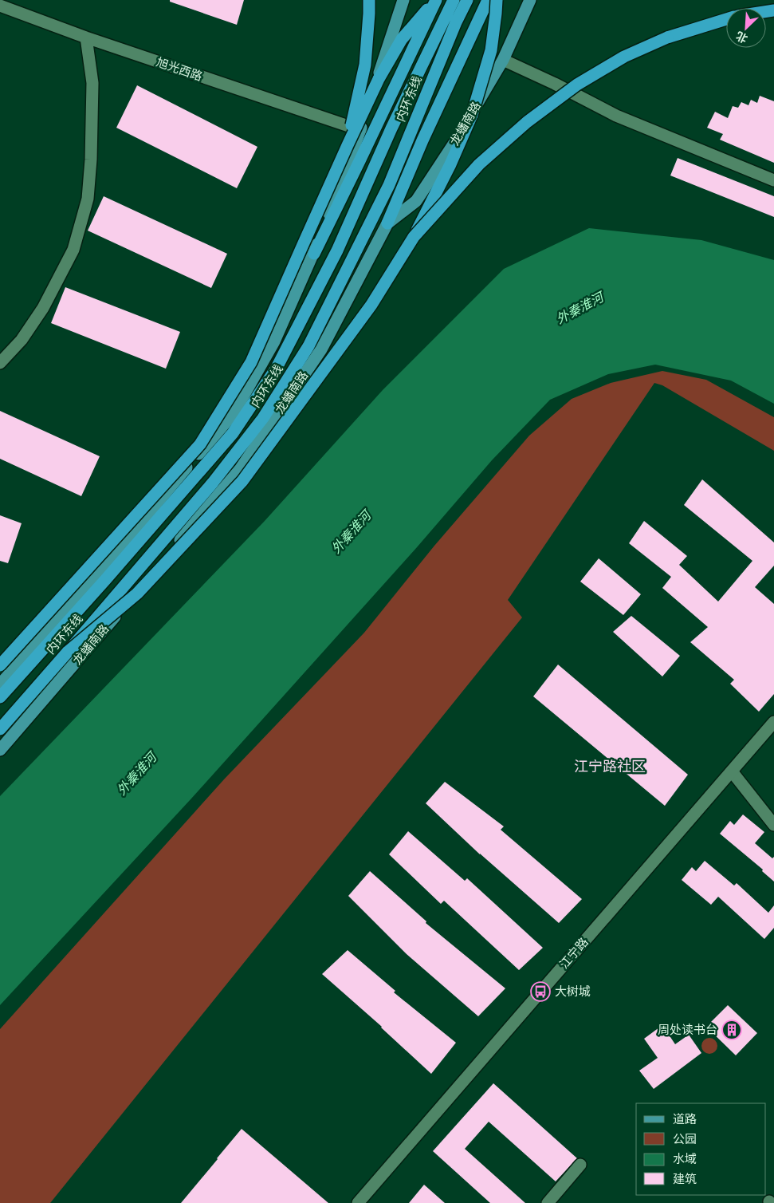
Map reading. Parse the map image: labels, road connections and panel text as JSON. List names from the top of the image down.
{
  "streets": {
    "highway": ["内环东线"],
    "main road": ["龙蟠南路"],
    "street": ["旭光西路", "江宁路"]
  },
  "districts": ["江宁路社区"],
  "water": ["外秦淮河"],
  "places": {
    "bus stop": ["大树城"],
    "building": ["周处读书台"]
  },
  "legend": [
    "道路",
    "公园",
    "水域",
    "建筑"
  ],
  "north": "bottom left"
}
